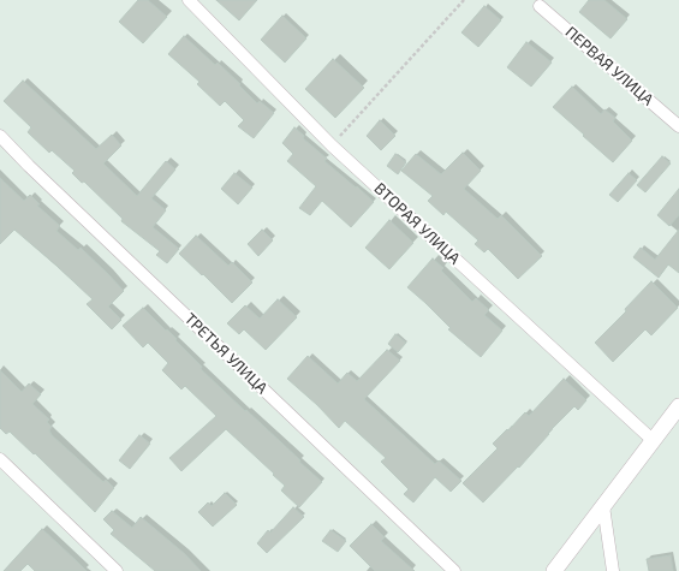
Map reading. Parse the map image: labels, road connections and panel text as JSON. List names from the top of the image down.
{
  "streets": {
    "street": ["ПЕРВАЯ УЛИЦА", "ВТОРАЯ УЛИЦА", "ТРЕТЬЯ УЛИЦА"]
  }
}
